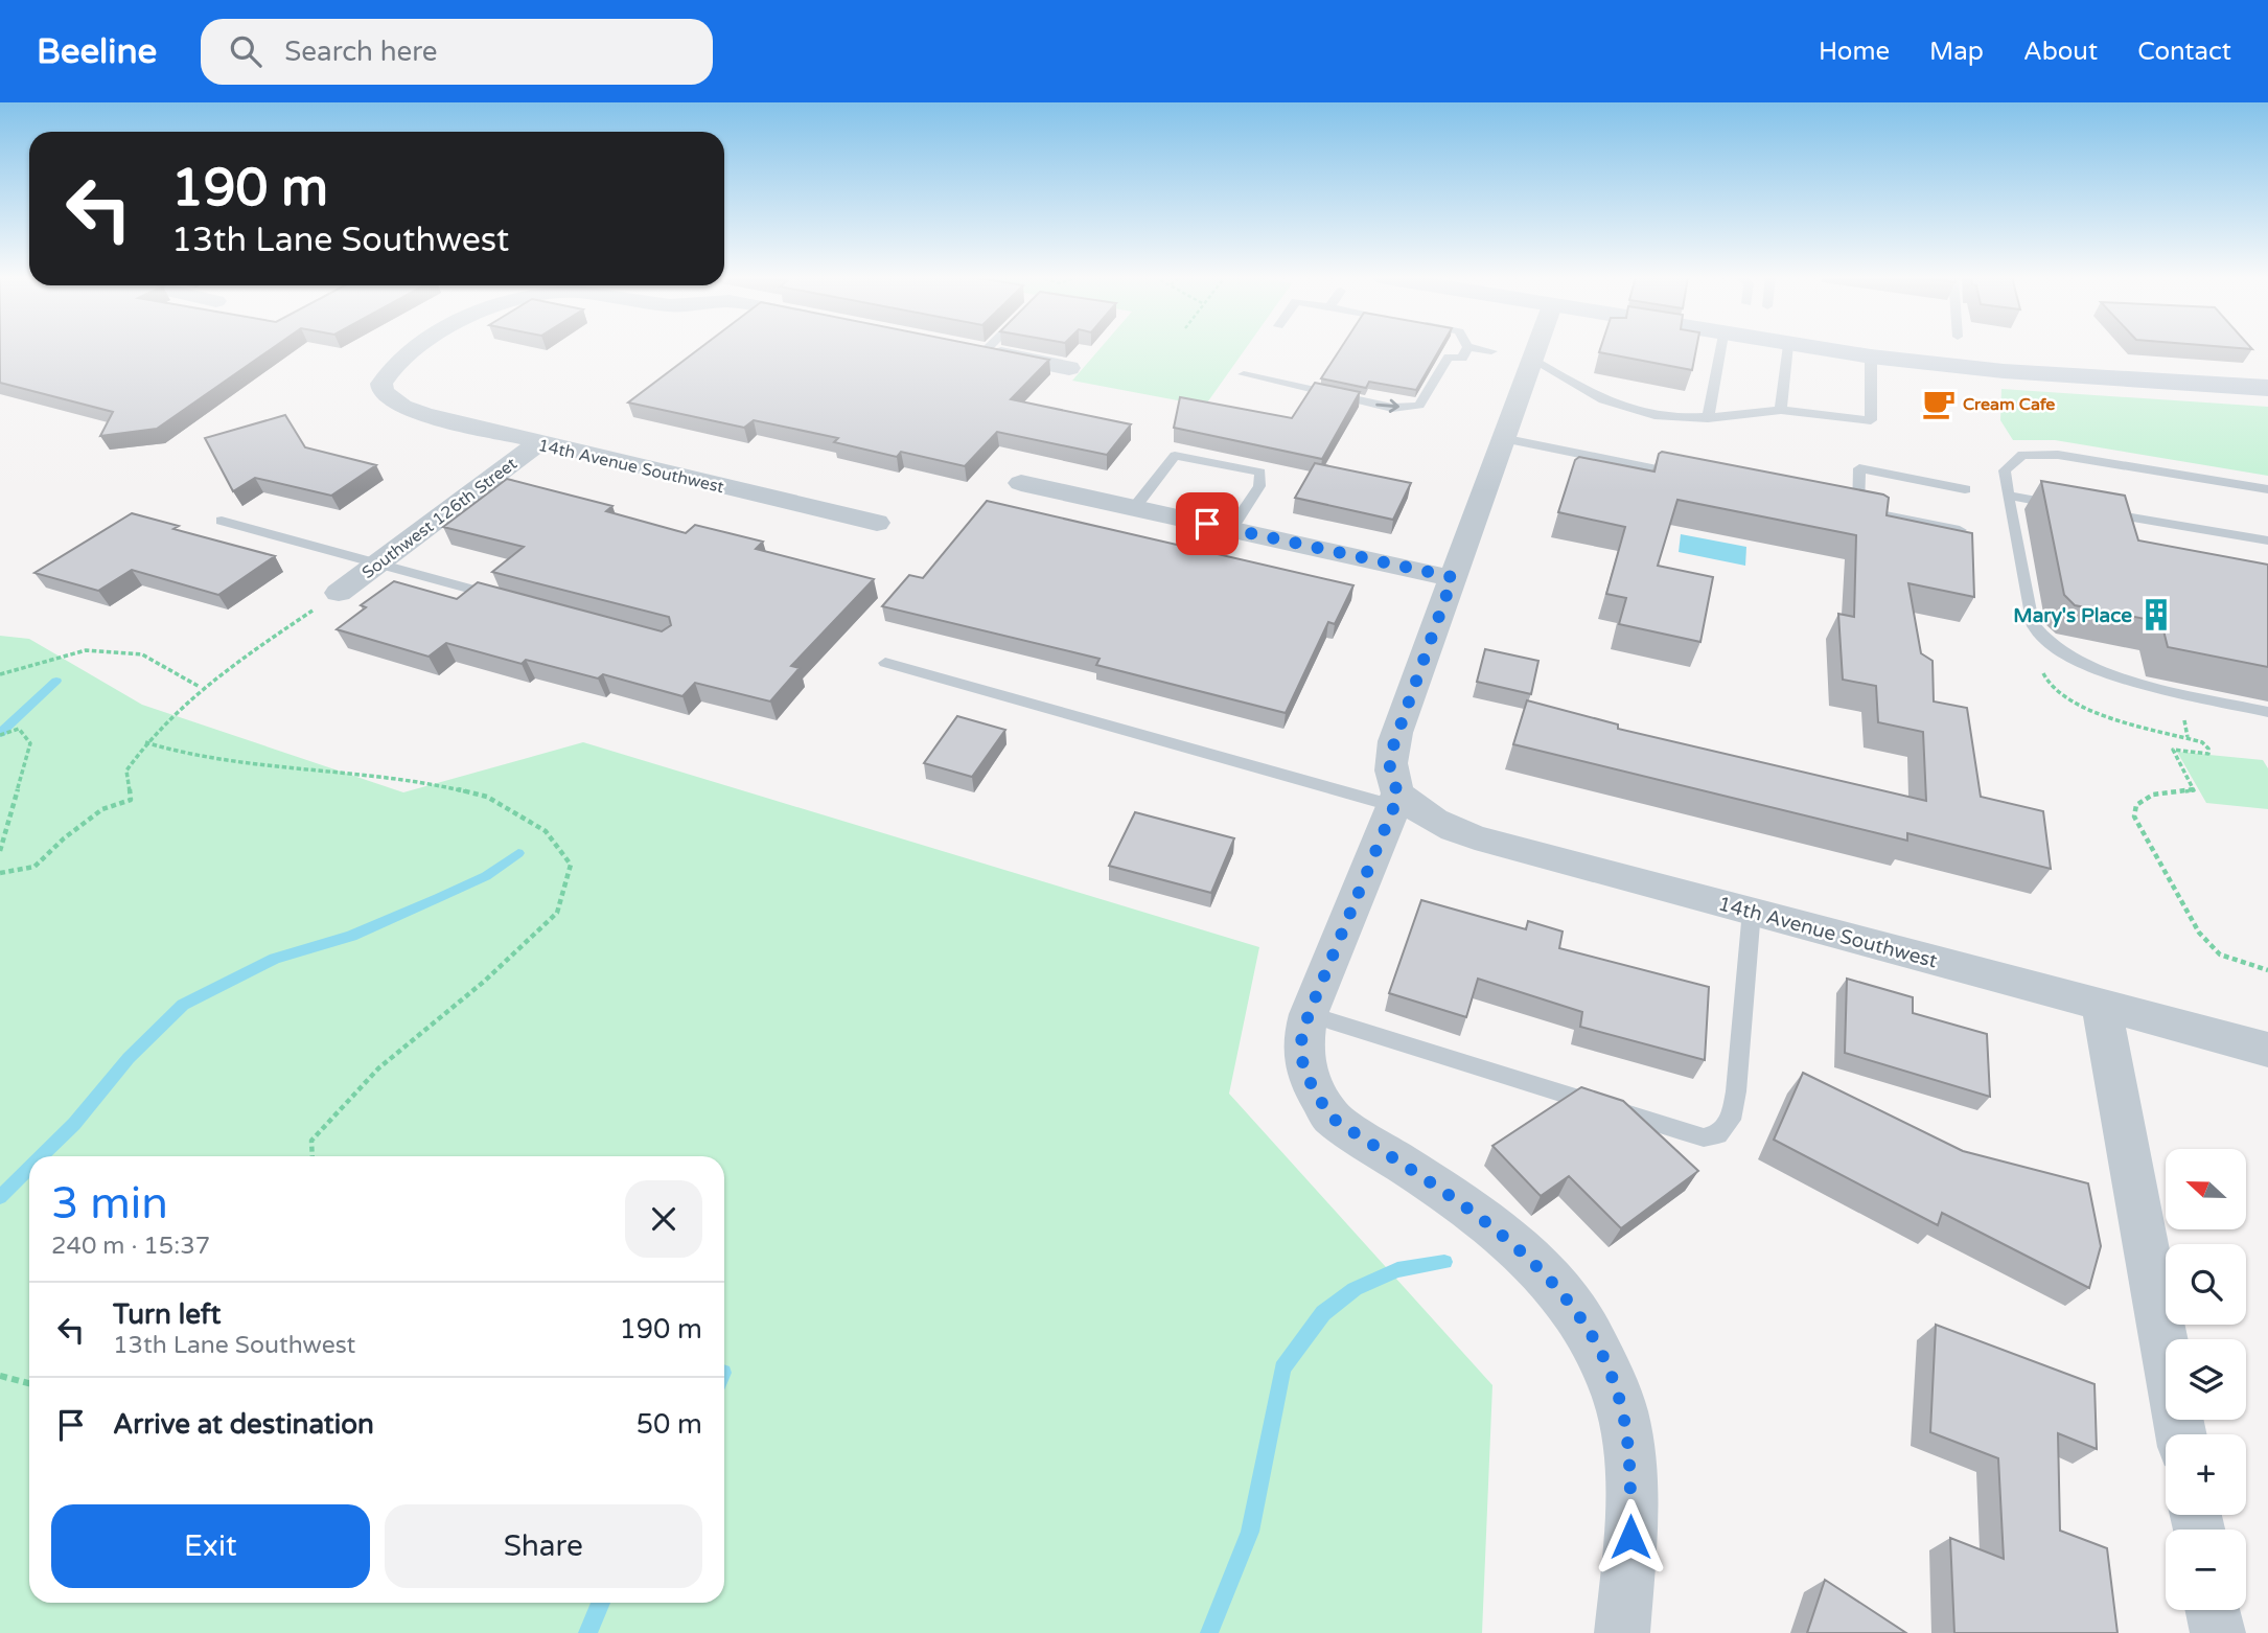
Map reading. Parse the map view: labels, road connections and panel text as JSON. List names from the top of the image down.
{
  "streets": {
    "street": ["14th Avenue Southwest", "Southwest 126th Street"]
  },
  "crossings": [
    ["14th Avenue Southwest", "Southwest 126th Street"]
  ],
  "places": {
    "cafe": ["Cream Cafe"],
    "building": ["Mary's Place"]
  },
  "north": "left",
  "page": {
    "header": "Beeline",
    "search": "Search here",
    "nav": [
      "Home",
      "Map",
      "About",
      "Contact"
    ],
    "turn": ["190 m", "13th Lane Southwest"],
    "map_buttons": ["+", "−"],
    "heading": ["3 min", "240 m · 15:37"],
    "list": [
      {
        "name": "Turn left",
        "note": "13th Lane Southwest",
        "value": "190 m"
      },
      {
        "name": "Arrive at destination",
        "value": "50 m"
      }
    ],
    "buttons": ["Exit", "Share"]
  }
}
